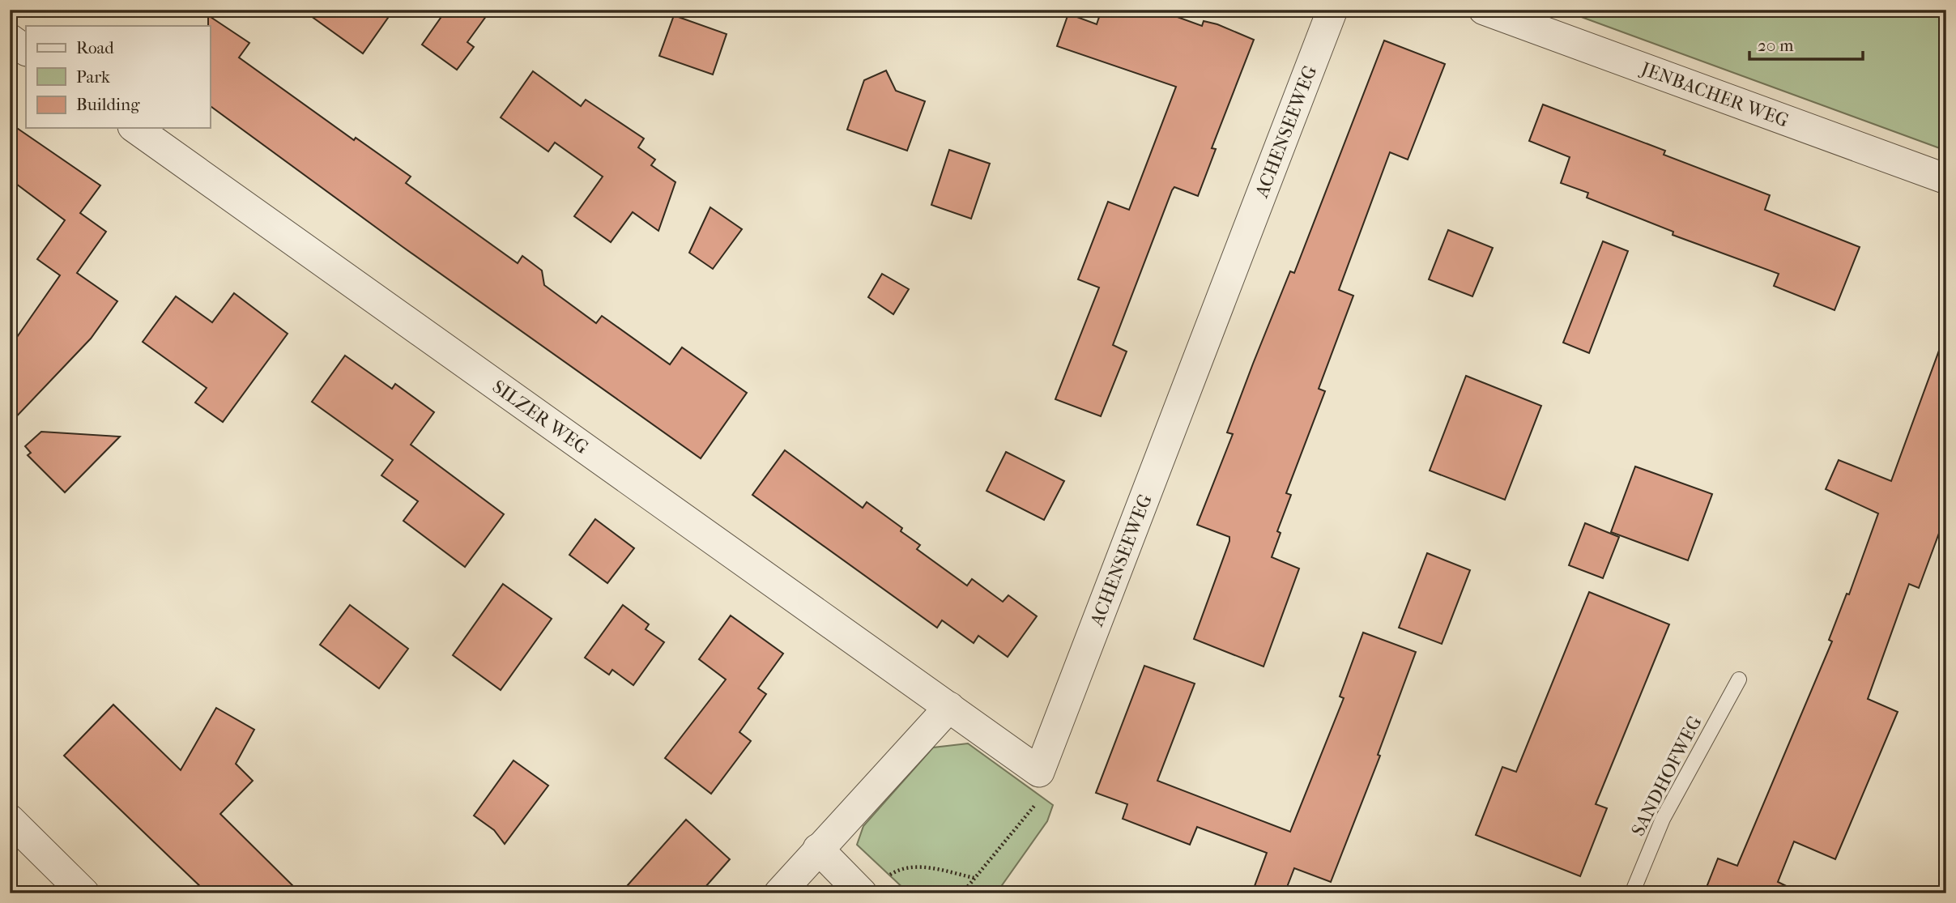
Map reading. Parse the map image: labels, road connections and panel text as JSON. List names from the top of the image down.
{
  "streets": {
    "street": ["JENBACHER WEG", "ACHENSEEWEG", "SILZER WEG"],
    "lane": ["SANDHOFWEG"]
  },
  "crossings": [
    ["ACHENSEEWEG", "SILZER WEG"]
  ],
  "legend": ["Road", "Park", "Building"],
  "scale_bar": "20 m"
}
